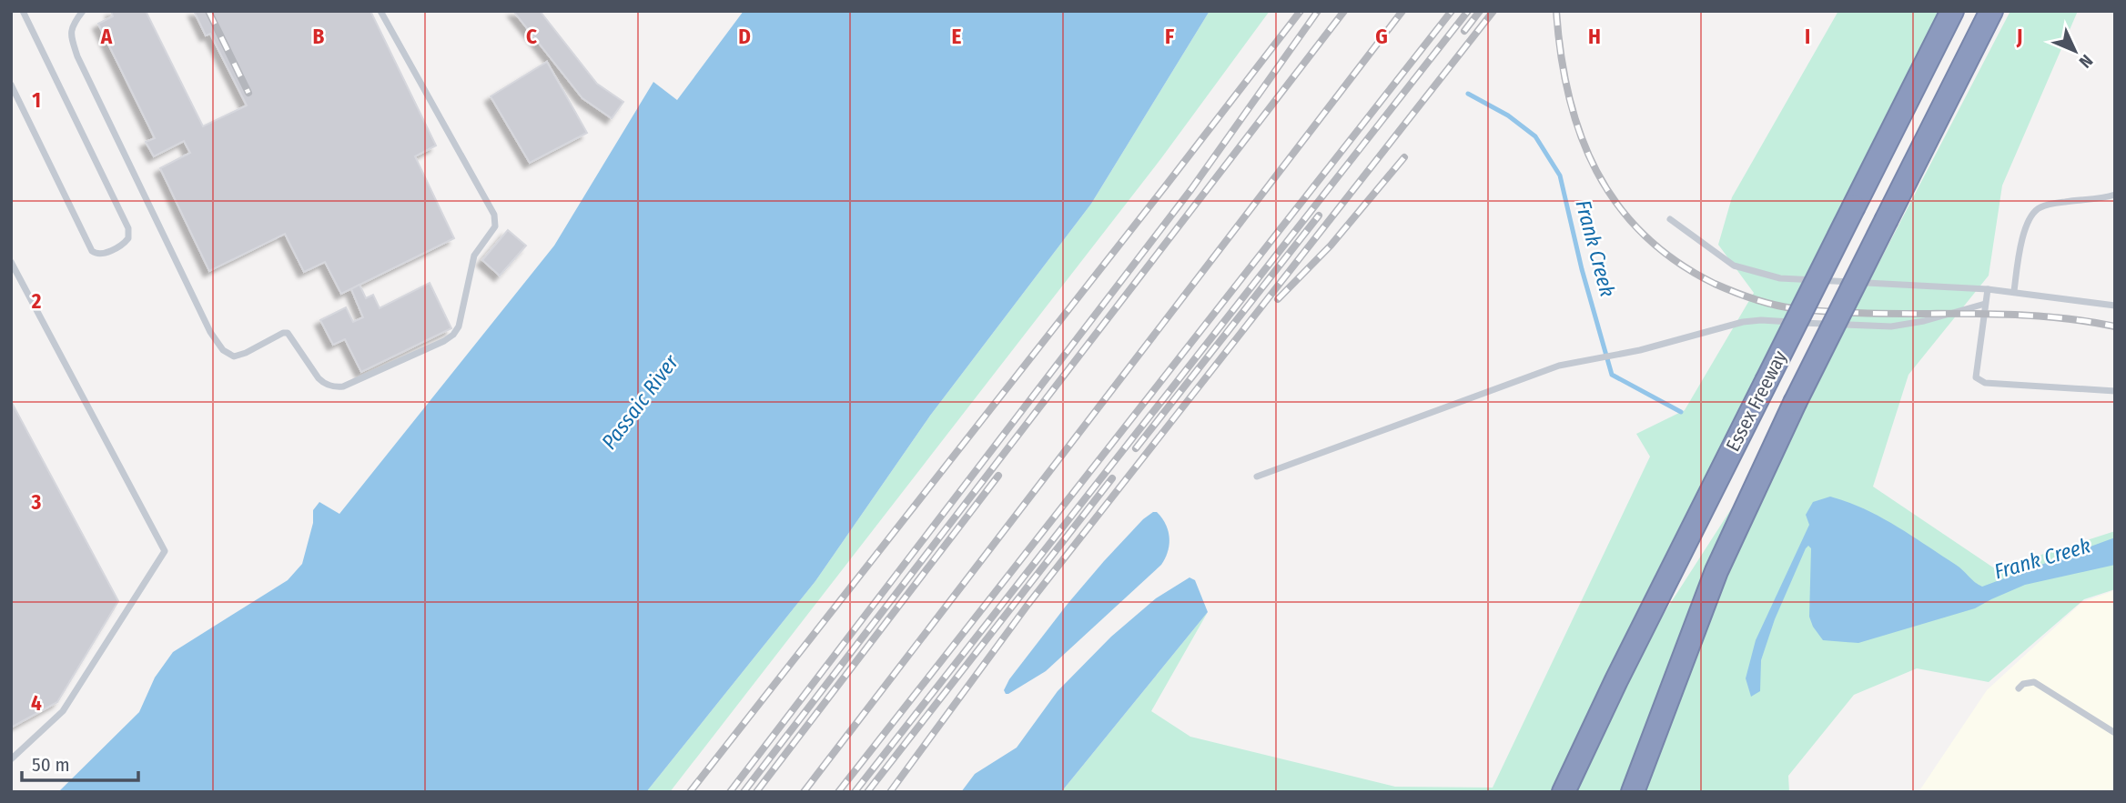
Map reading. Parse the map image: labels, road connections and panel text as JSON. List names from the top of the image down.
{
  "streets": {
    "highway": ["Essex Freeway"]
  },
  "water": ["Frank Creek", "Passaic River"],
  "scale_bar": "50 m",
  "north": "bottom right",
  "grid": {
    "columns": [
      "A",
      "B",
      "C",
      "D",
      "E",
      "F",
      "G",
      "H",
      "I",
      "J"
    ],
    "rows": [
      "1",
      "2",
      "3",
      "4"
    ]
  }
}
